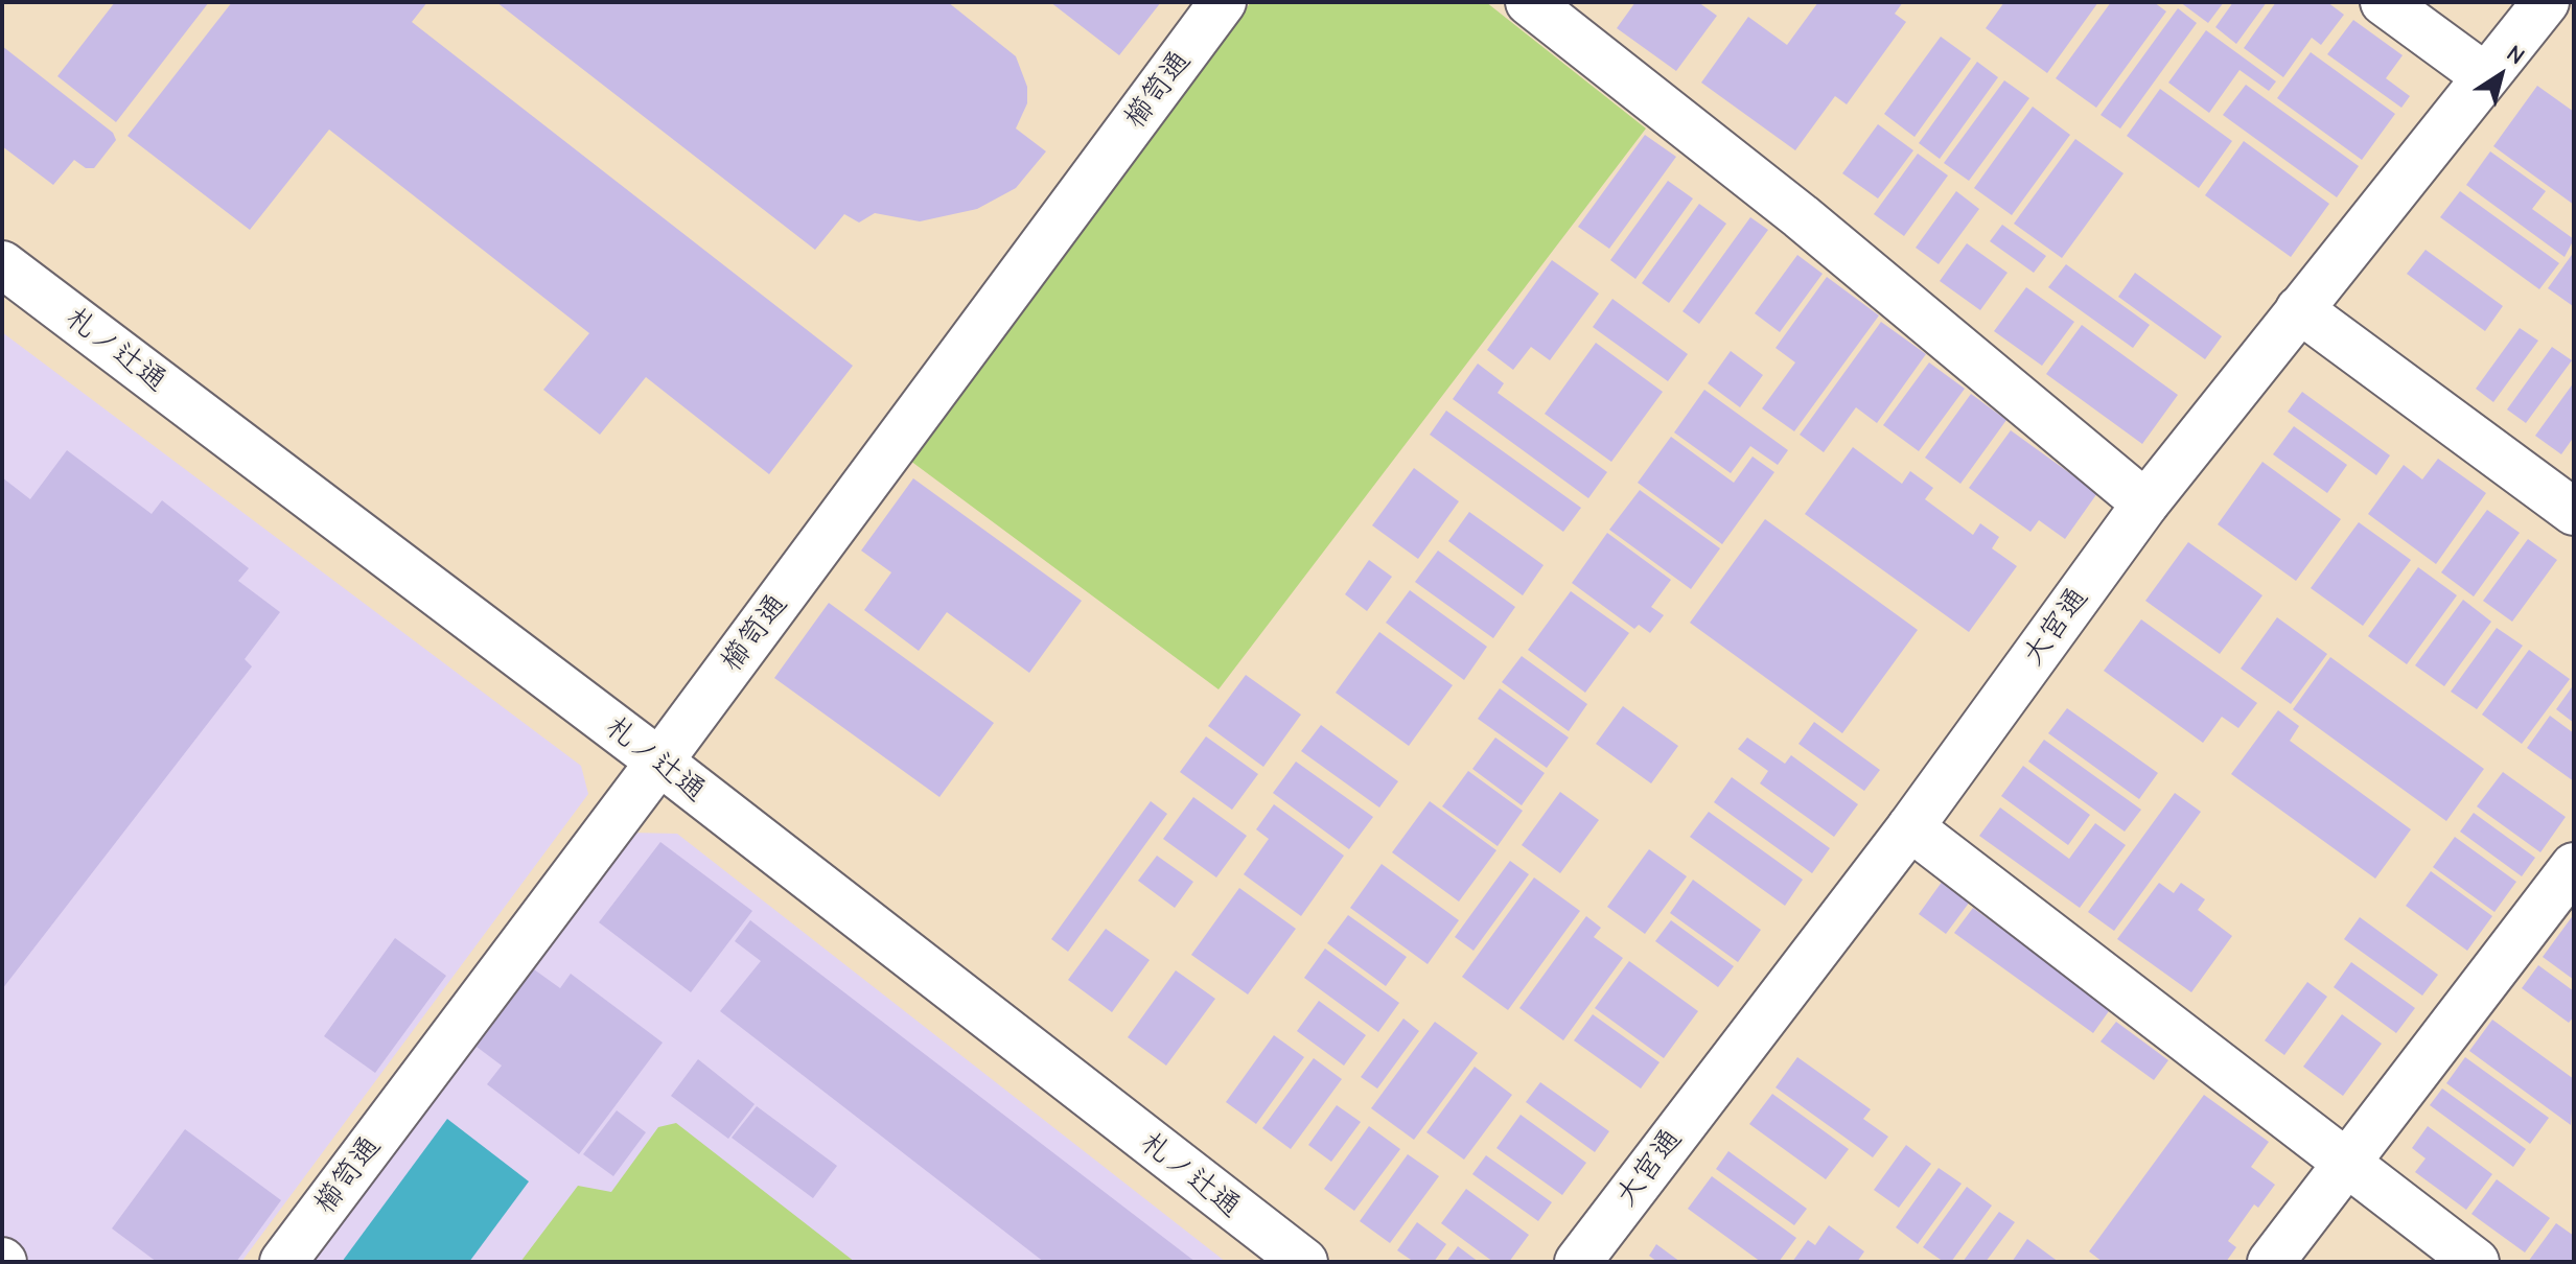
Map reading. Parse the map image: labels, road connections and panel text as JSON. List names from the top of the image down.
{
  "streets": {
    "street": ["櫛笥通", "札ノ辻通", "大宮通"]
  },
  "crossings": [
    ["櫛笥通", "札ノ辻通"]
  ],
  "north": "top right"
}
